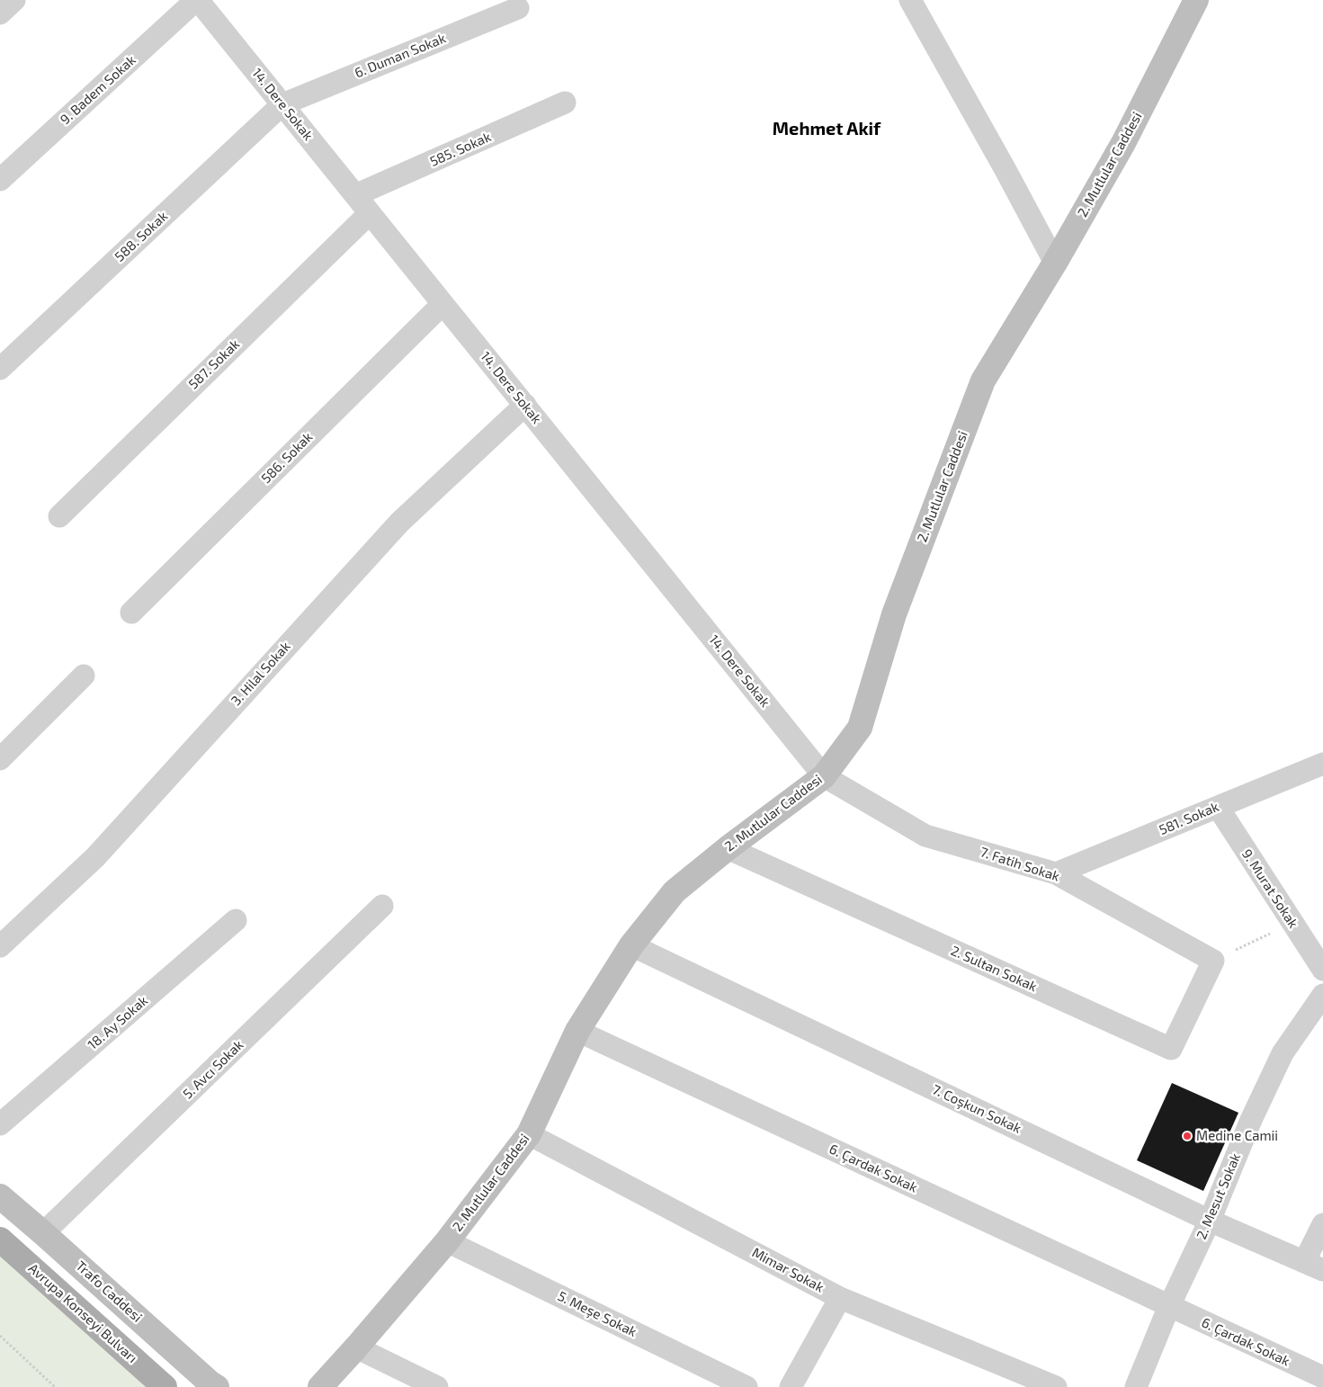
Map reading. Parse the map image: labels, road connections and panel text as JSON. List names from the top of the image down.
{
  "streets": {
    "main road": ["Avrupa Konseyi Bulvarı"],
    "street": [
      "6. Duman Sokak",
      "9. Badem Sokak",
      "14. Dere Sokak",
      "585. Sokak",
      "2. Mutlular Caddesi",
      "588. Sokak",
      "587. Sokak",
      "586. Sokak",
      "3. Hilal Sokak",
      "581. Sokak",
      "7. Fatih Sokak",
      "9. Murat Sokak",
      "2. Sultan Sokak",
      "18. Ay Sokak",
      "5. Avcı Sokak",
      "7. Coşkun Sokak",
      "6. Çardak Sokak",
      "2. Mesut Sokak",
      "Mimar Sokak",
      "Trafo Caddesi",
      "5. Meşe Sokak"
    ]
  },
  "crossings": [
    ["6. Duman Sokak", "14. Dere Sokak"],
    ["6. Duman Sokak", "588. Sokak"],
    ["9. Badem Sokak", "14. Dere Sokak"],
    ["14. Dere Sokak", "585. Sokak"],
    ["14. Dere Sokak", "2. Mutlular Caddesi"],
    ["14. Dere Sokak", "588. Sokak"],
    ["14. Dere Sokak", "587. Sokak"],
    ["14. Dere Sokak", "586. Sokak"],
    ["14. Dere Sokak", "3. Hilal Sokak"],
    ["14. Dere Sokak", "7. Fatih Sokak"],
    ["2. Mutlular Caddesi", "7. Fatih Sokak"],
    ["2. Mutlular Caddesi", "2. Sultan Sokak"],
    ["2. Mutlular Caddesi", "7. Coşkun Sokak"],
    ["2. Mutlular Caddesi", "6. Çardak Sokak"],
    ["2. Mutlular Caddesi", "Mimar Sokak"],
    ["2. Mutlular Caddesi", "5. Meşe Sokak"],
    ["581. Sokak", "7. Fatih Sokak"],
    ["581. Sokak", "9. Murat Sokak"],
    ["7. Fatih Sokak", "2. Sultan Sokak"],
    ["5. Avcı Sokak", "Trafo Caddesi"],
    ["7. Coşkun Sokak", "2. Mesut Sokak"],
    ["6. Çardak Sokak", "2. Mesut Sokak"]
  ],
  "districts": ["Mehmet Akif"],
  "places": ["Medine Camii"]
}
